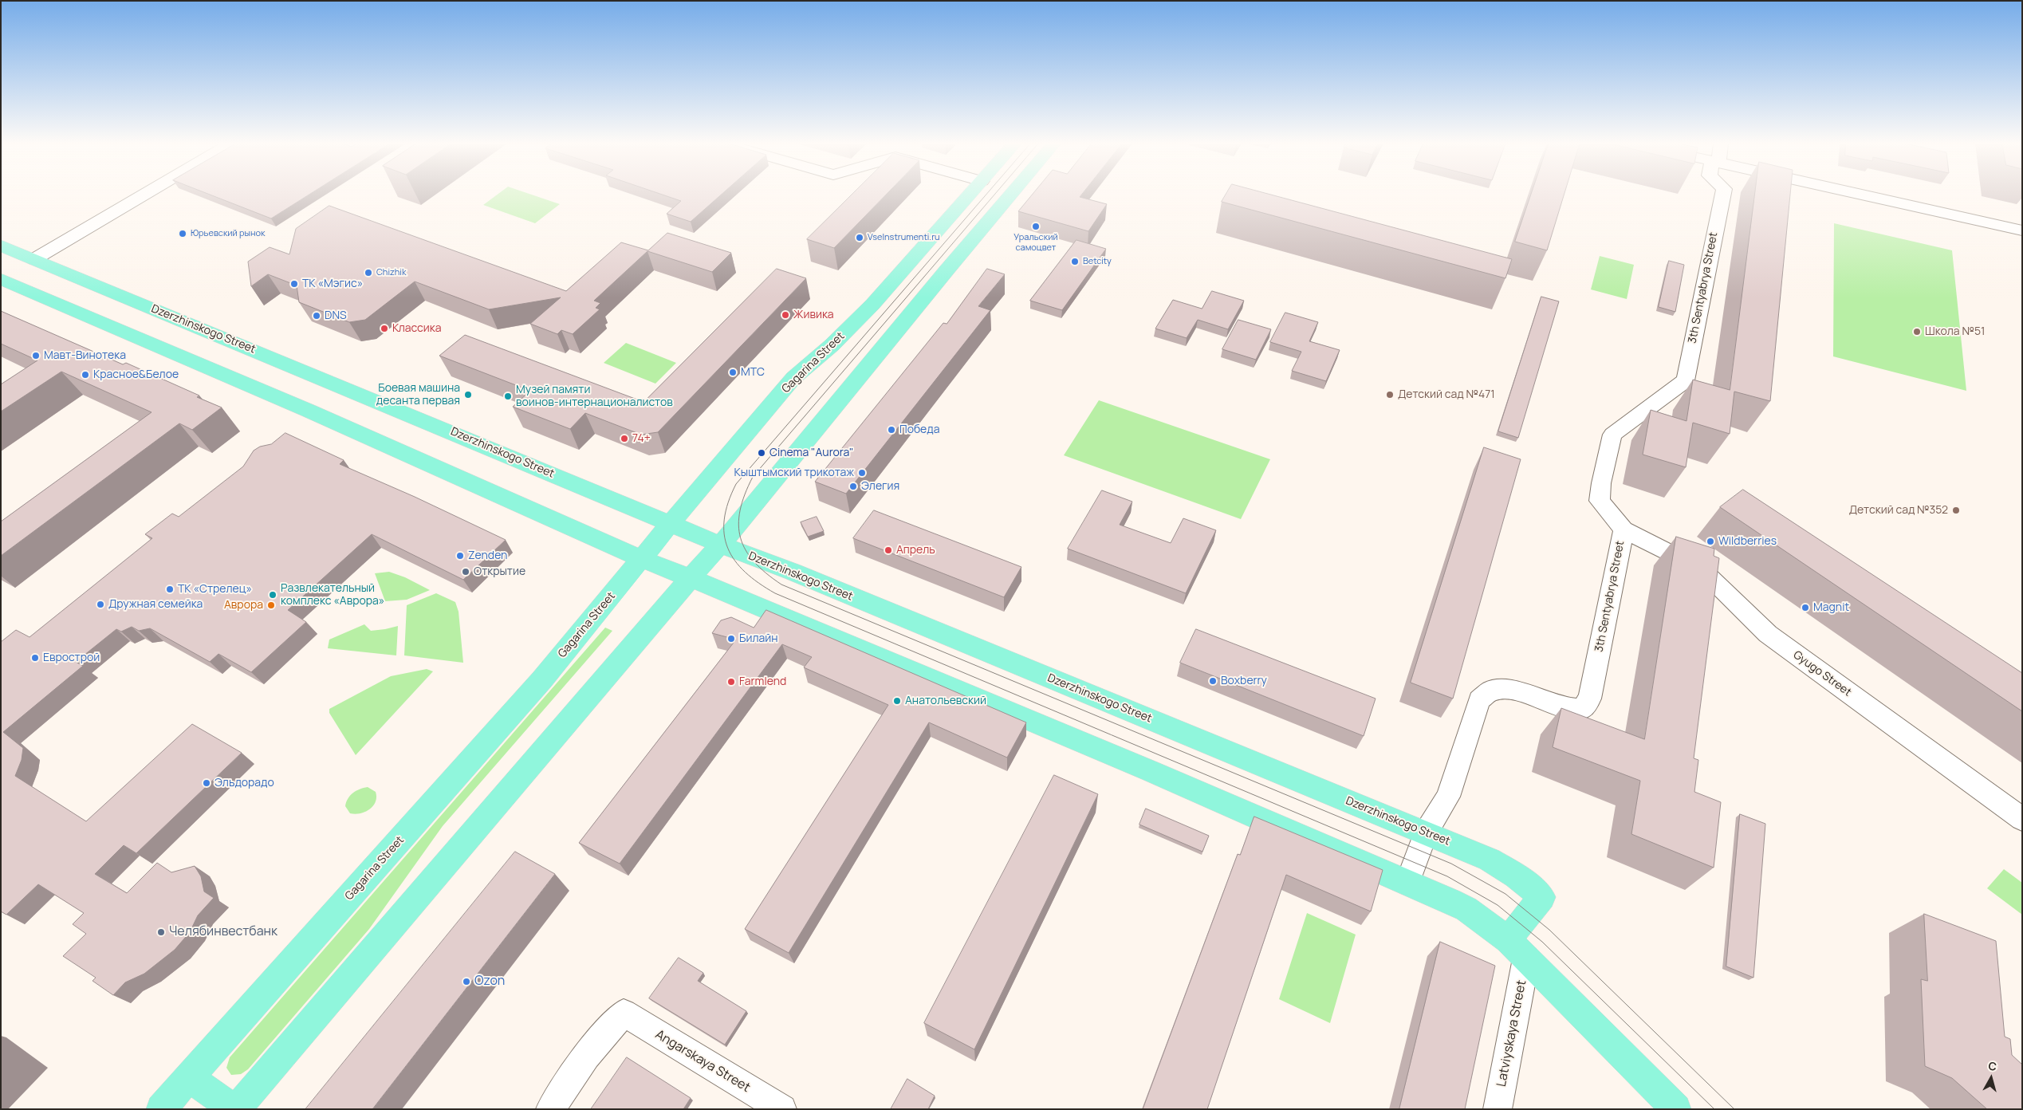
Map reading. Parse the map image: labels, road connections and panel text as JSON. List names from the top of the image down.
{
  "streets": {
    "main road": ["Dzerzhinskogo Street", "Gagarina Street"],
    "street": [
      "3th Sentyabrya Street",
      "Gyugo Street",
      "Latviyskaya Street",
      "Angarskaya Street"
    ]
  },
  "crossings": [
    ["3th Sentyabrya Street", "Dzerzhinskogo Street"],
    ["3th Sentyabrya Street", "Gyugo Street"],
    ["Dzerzhinskogo Street", "Gagarina Street"],
    ["Dzerzhinskogo Street", "Latviyskaya Street"]
  ],
  "places": [
    "Уральский самоцвет",
    "Юрьевский рынок",
    "VseInstrumenti.ru",
    "Betcity",
    "Chizhik",
    "ТК «Мэгис»",
    "Живика",
    "DNS",
    "Классика",
    "Школа №51",
    "Мавт-Винотека",
    "МТС",
    "Красное&Белое",
    "Боевая машина десанта первая",
    "Детский сад №471",
    "Музей памяти воинов-интернационалистов",
    "Победа",
    "74+",
    "Cinema \"Aurora\"",
    "Кыштымский трикотаж",
    "Элегия",
    "Детский сад №352",
    "Wildberries",
    "Апрель",
    "Zenden",
    "Открытие",
    "ТК «Стрелец»",
    "Развлекательный комплекс «Аврора»",
    "Дружная семейка",
    "Аврора",
    "Magnit",
    "Билайн",
    "Еврострой",
    "Boxberry",
    "Farmlend",
    "Анатольевский",
    "Эльдорадо",
    "Челябинвестбанк",
    "Ozon"
  ],
  "north": "top"
}
